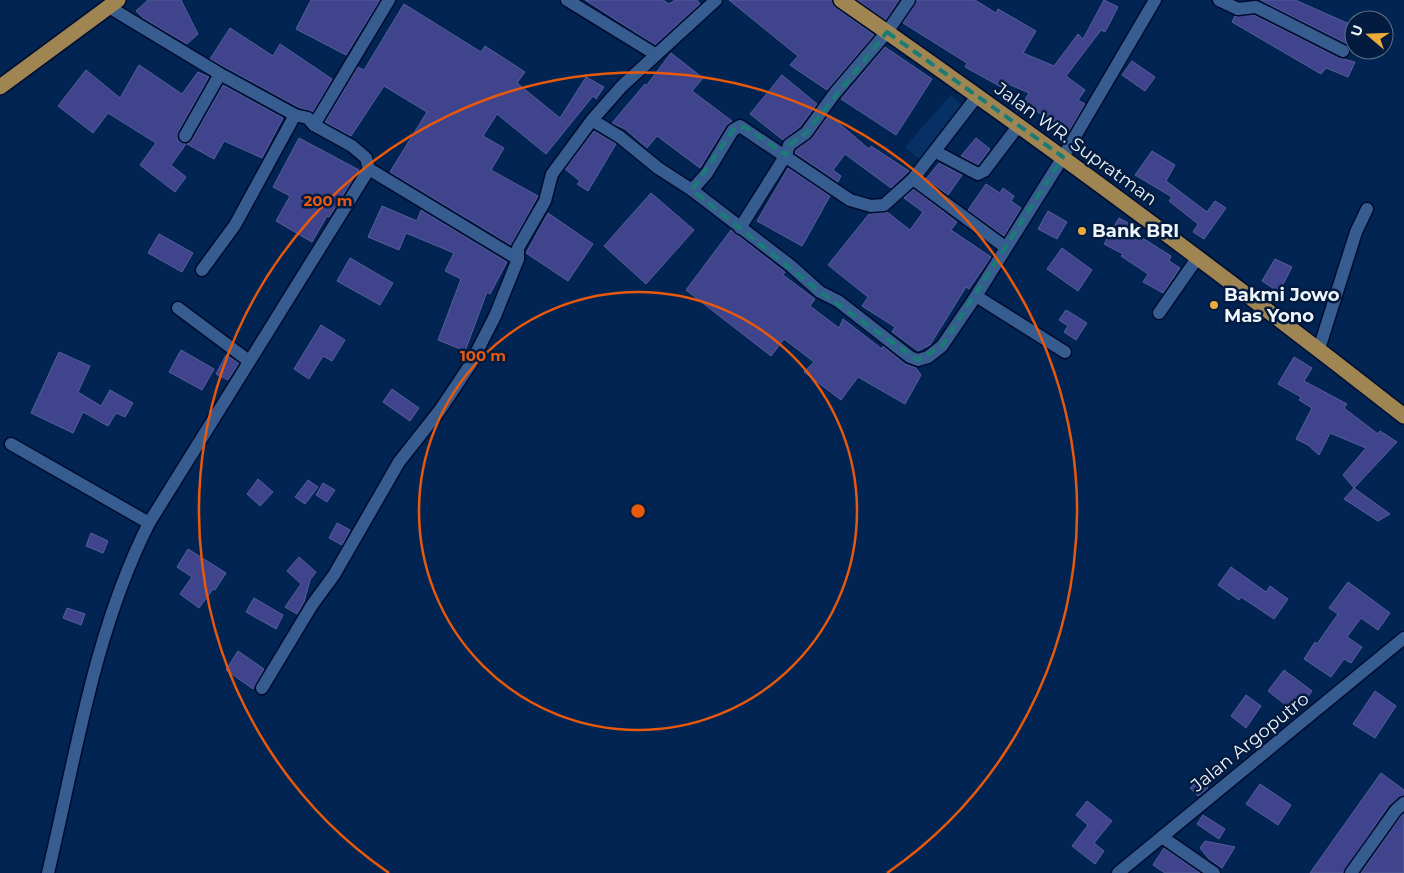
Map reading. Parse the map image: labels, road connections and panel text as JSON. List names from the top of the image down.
{
  "streets": {
    "main road": ["Jalan WR. Supratman"],
    "street": ["Jalan Argoputro"]
  },
  "places": ["Bank BRI", "Bakmi Jowo Mas Yono"],
  "north": "left",
  "rings": ["200 m", "100 m"]
}
